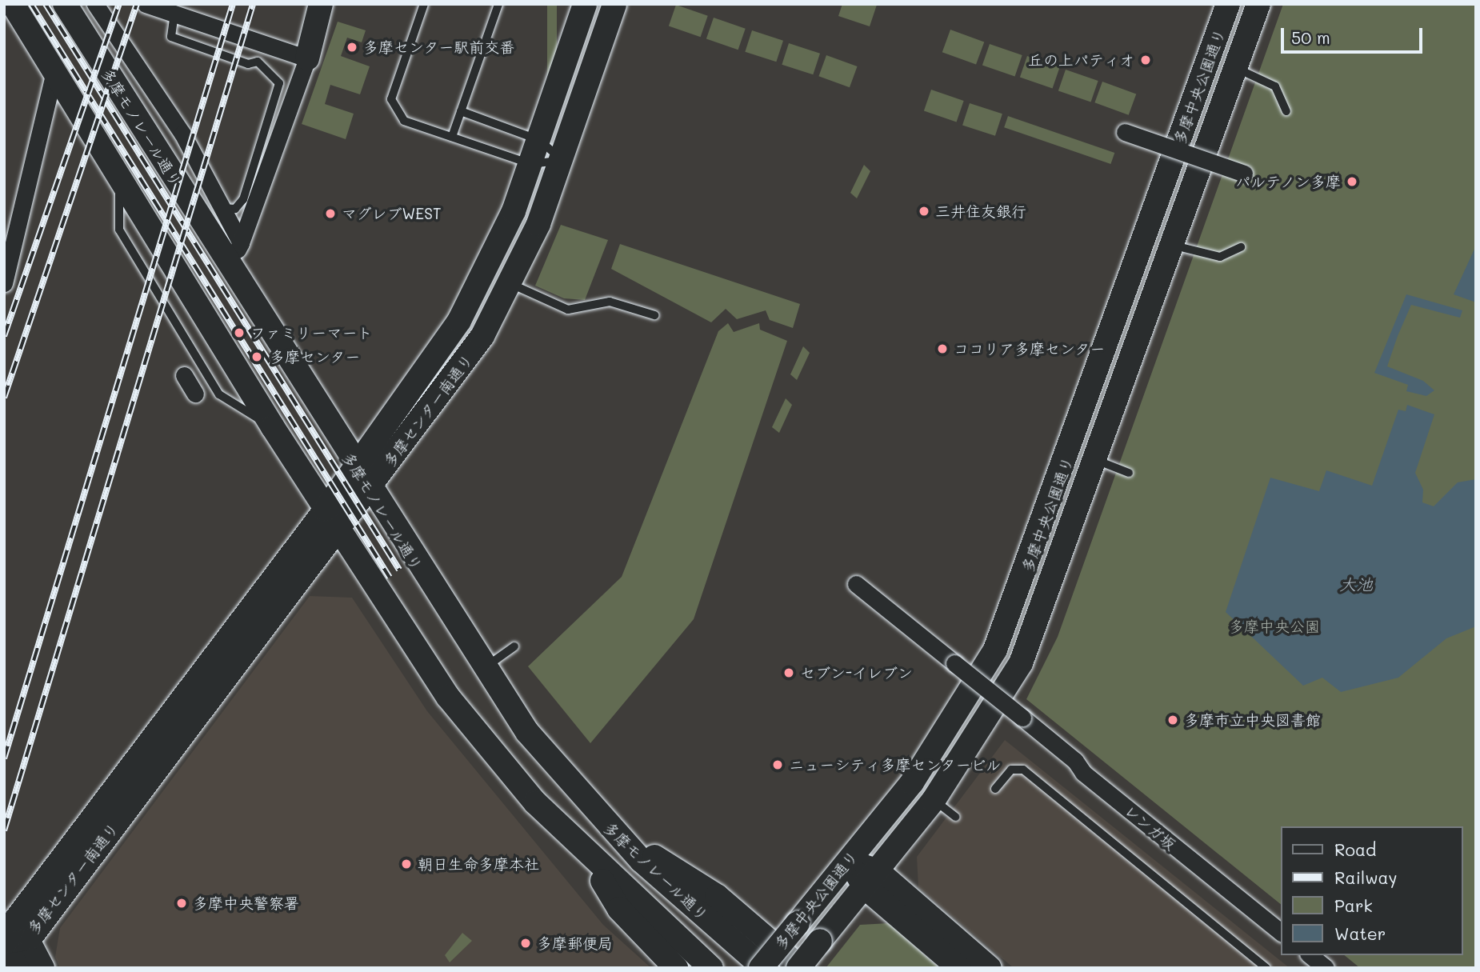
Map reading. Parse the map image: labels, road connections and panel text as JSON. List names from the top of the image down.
{
  "streets": {
    "street": [
      "多摩中央公園通り",
      "多摩モノレール通り",
      "多摩センター南通り",
      "レンガ坂"
    ]
  },
  "crossings": [
    ["多摩中央公園通り", "多摩モノレール通り"],
    ["多摩モノレール通り", "多摩センター南通り"]
  ],
  "water": ["大池"],
  "parks": ["多摩中央公園"],
  "places": [
    "多摩センター駅前交番",
    "丘の上パティオ",
    "パルテノン多摩",
    "三井住友銀行",
    "マグレブWEST",
    "ファミリーマート",
    "ココリア多摩センター",
    "多摩センター",
    "セブン-イレブン",
    "多摩市立中央図書館",
    "ニューシティ多摩センタービル",
    "朝日生命多摩本社",
    "多摩中央警察署",
    "多摩郵便局"
  ],
  "legend": [
    "Road",
    "Railway",
    "Park",
    "Water"
  ],
  "scale_bar": "50 m"
}
